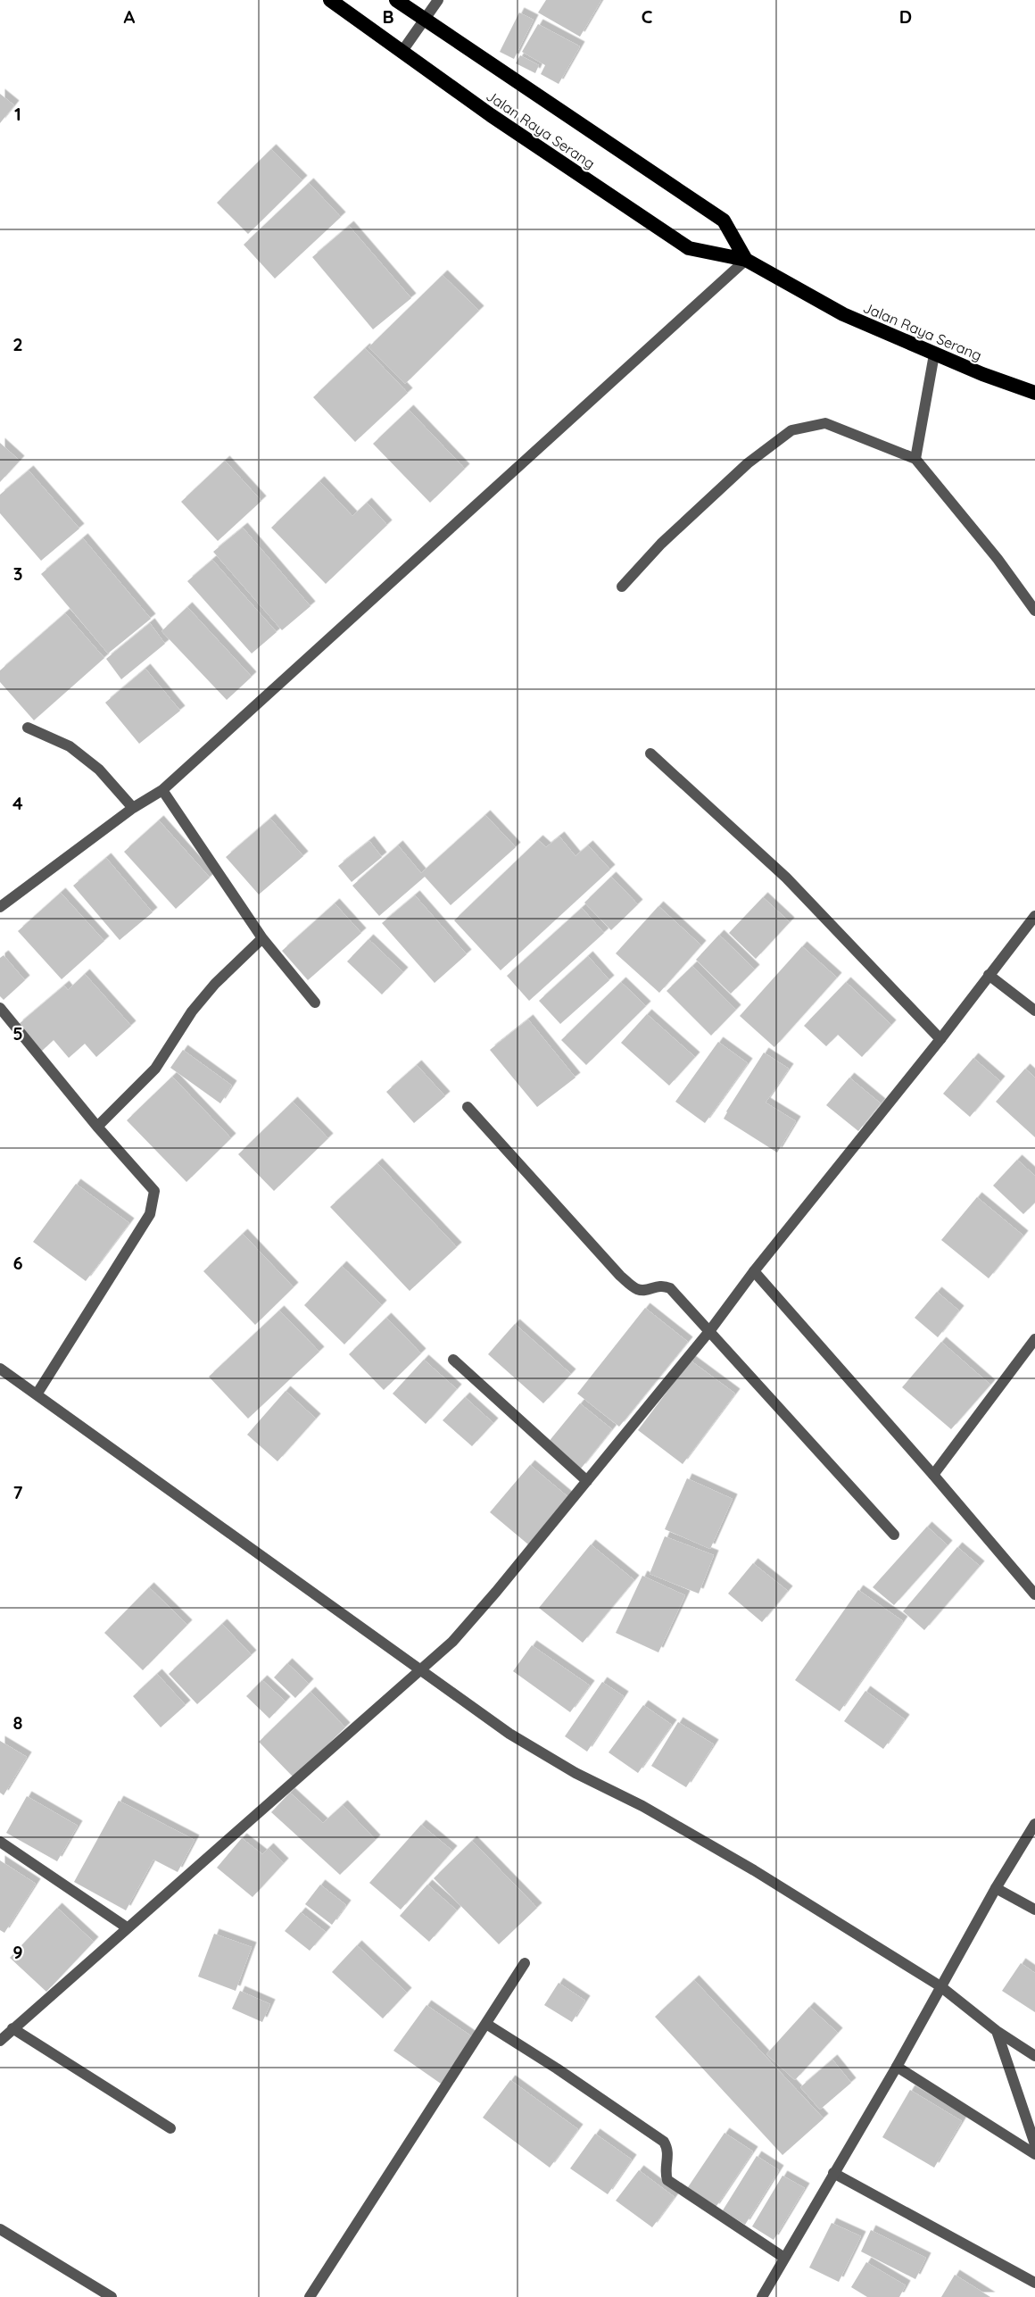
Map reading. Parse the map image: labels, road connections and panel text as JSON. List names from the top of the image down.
{
  "streets": {
    "highway": ["Jalan Raya Serang"]
  },
  "grid": {
    "columns": [
      "A",
      "B",
      "C",
      "D"
    ],
    "rows": [
      "1",
      "2",
      "3",
      "4",
      "5",
      "6",
      "7",
      "8",
      "9"
    ]
  }
}
